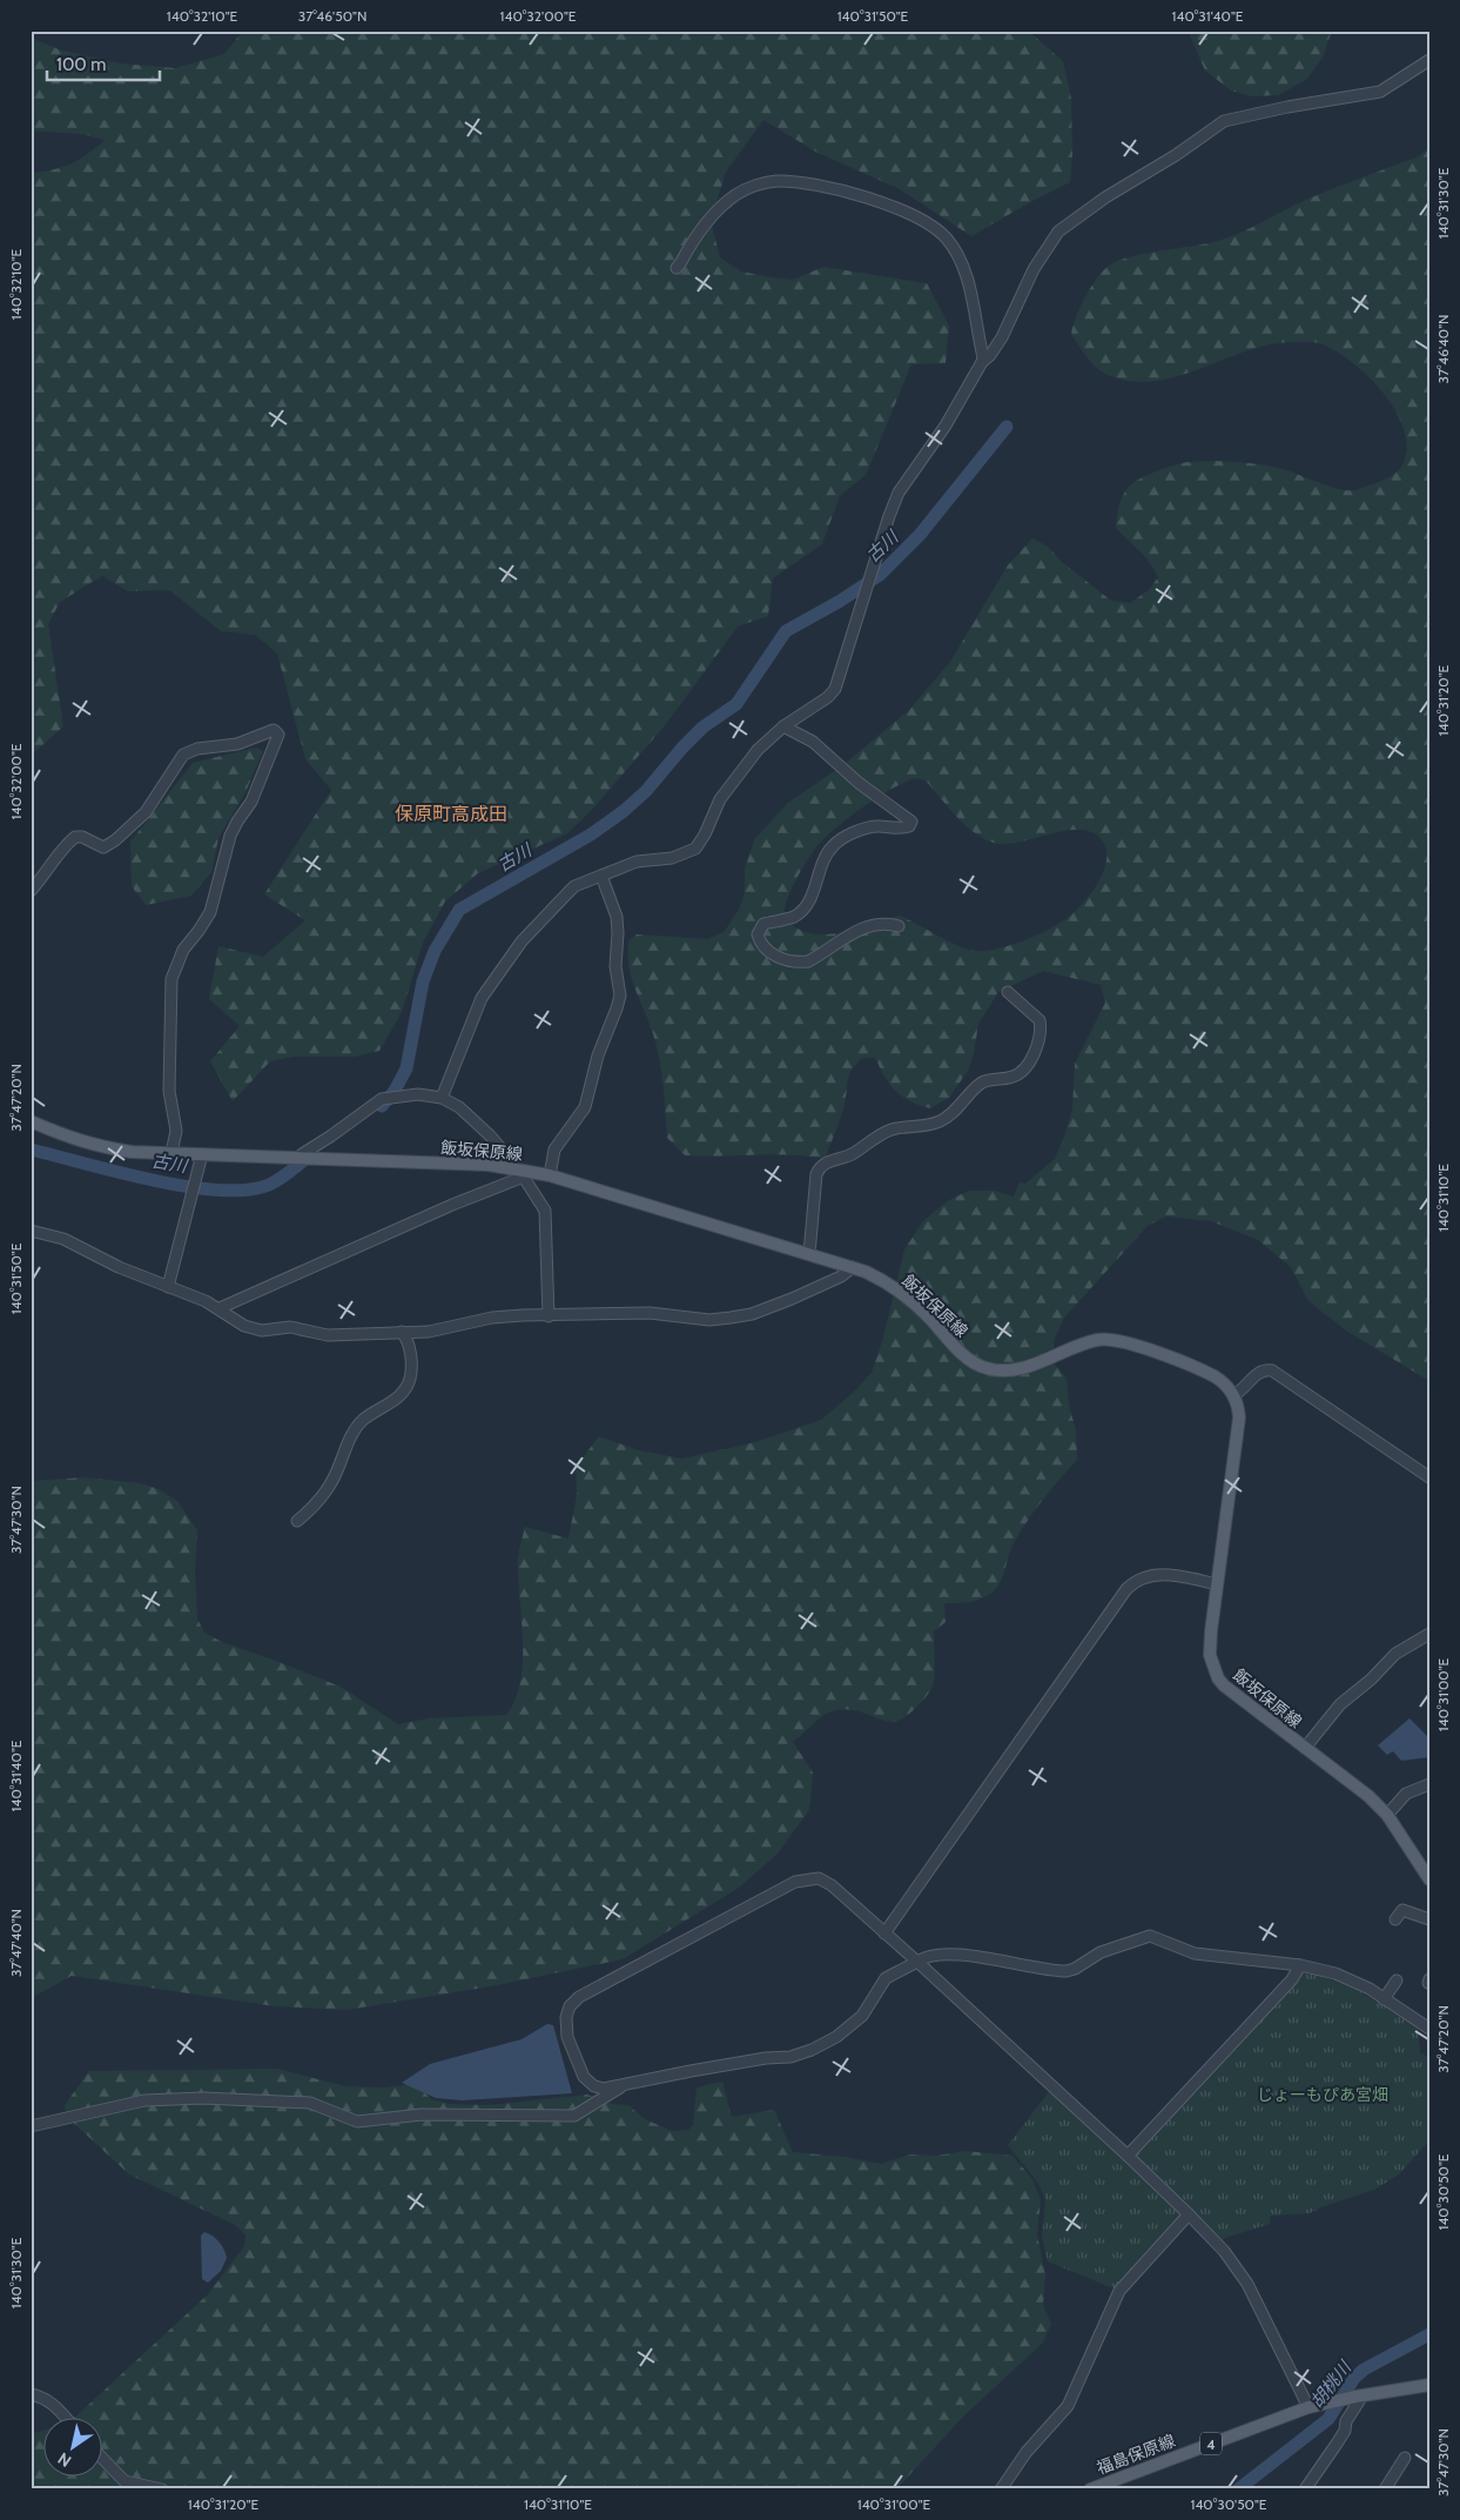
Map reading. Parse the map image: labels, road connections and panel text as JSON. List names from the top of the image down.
{
  "streets": {
    "main road": ["飯坂保原線", "4", "福島保原線"]
  },
  "districts": ["保原町高成田"],
  "water": ["古川", "胡桃川"],
  "parks": ["じょーもぴあ宮畑"],
  "scale_bar": "100 m",
  "north": "bottom left",
  "coordinates": [
    "140°32'10\"E",
    "37°46'50\"N",
    "140°32'00\"E",
    "140°31'50\"E",
    "140°31'40\"E",
    "140°31'30\"E",
    "37°46'40\"N",
    "140°31'20\"E",
    "37°47'20\"N",
    "140°31'10\"E",
    "37°47'30\"N",
    "140°31'00\"E",
    "37°47'40\"N",
    "140°30'50\"E"
  ]
}
